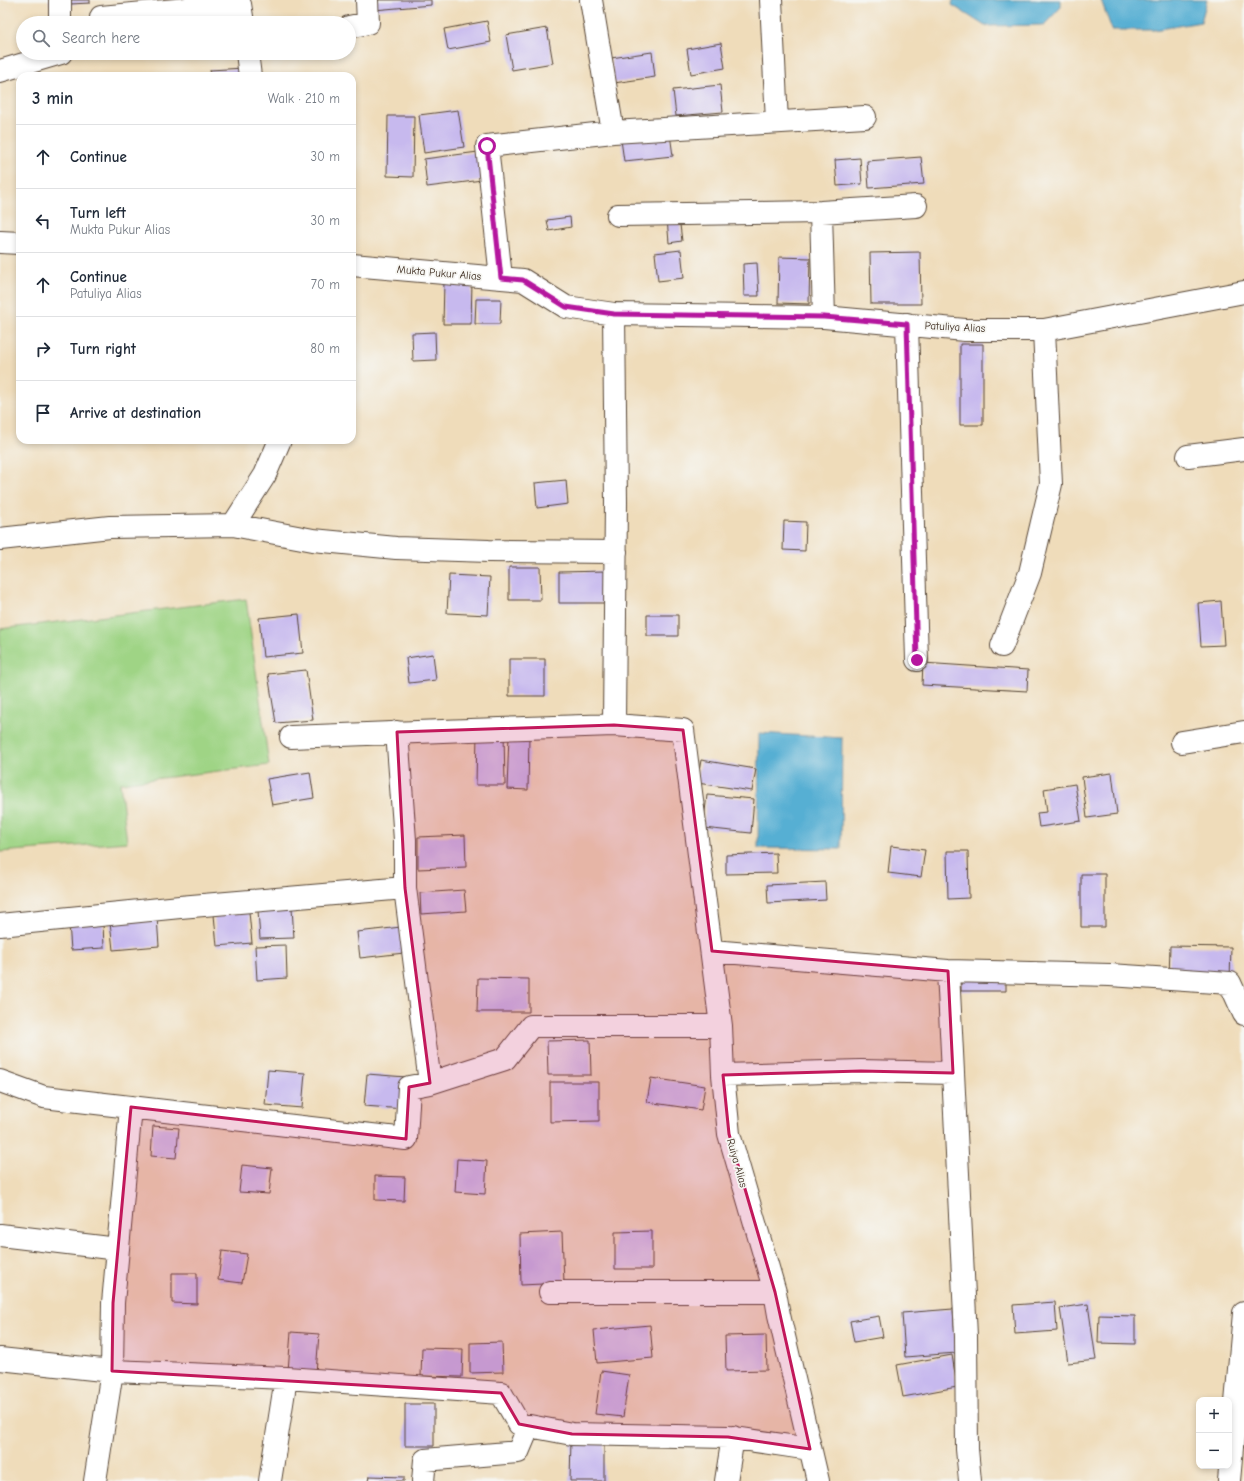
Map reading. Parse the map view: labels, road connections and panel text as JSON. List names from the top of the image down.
{
  "streets": {
    "street": ["Mukta Pukur Alias", "Patuliya Alias", "Ruiya Alias"]
  },
  "crossings": [
    ["Mukta Pukur Alias", "Patuliya Alias"]
  ],
  "page": {
    "search": "Search here",
    "heading": ["3 min", "Walk · 210 m"],
    "list": [
      ["Continue", "30 m"],
      ["Turn left", "Mukta Pukur Alias", "30 m"],
      ["Continue", "Patuliya Alias", "70 m"],
      ["Turn right", "80 m"],
      "Arrive at destination"
    ],
    "map_buttons": ["+", "−"]
  }
}
